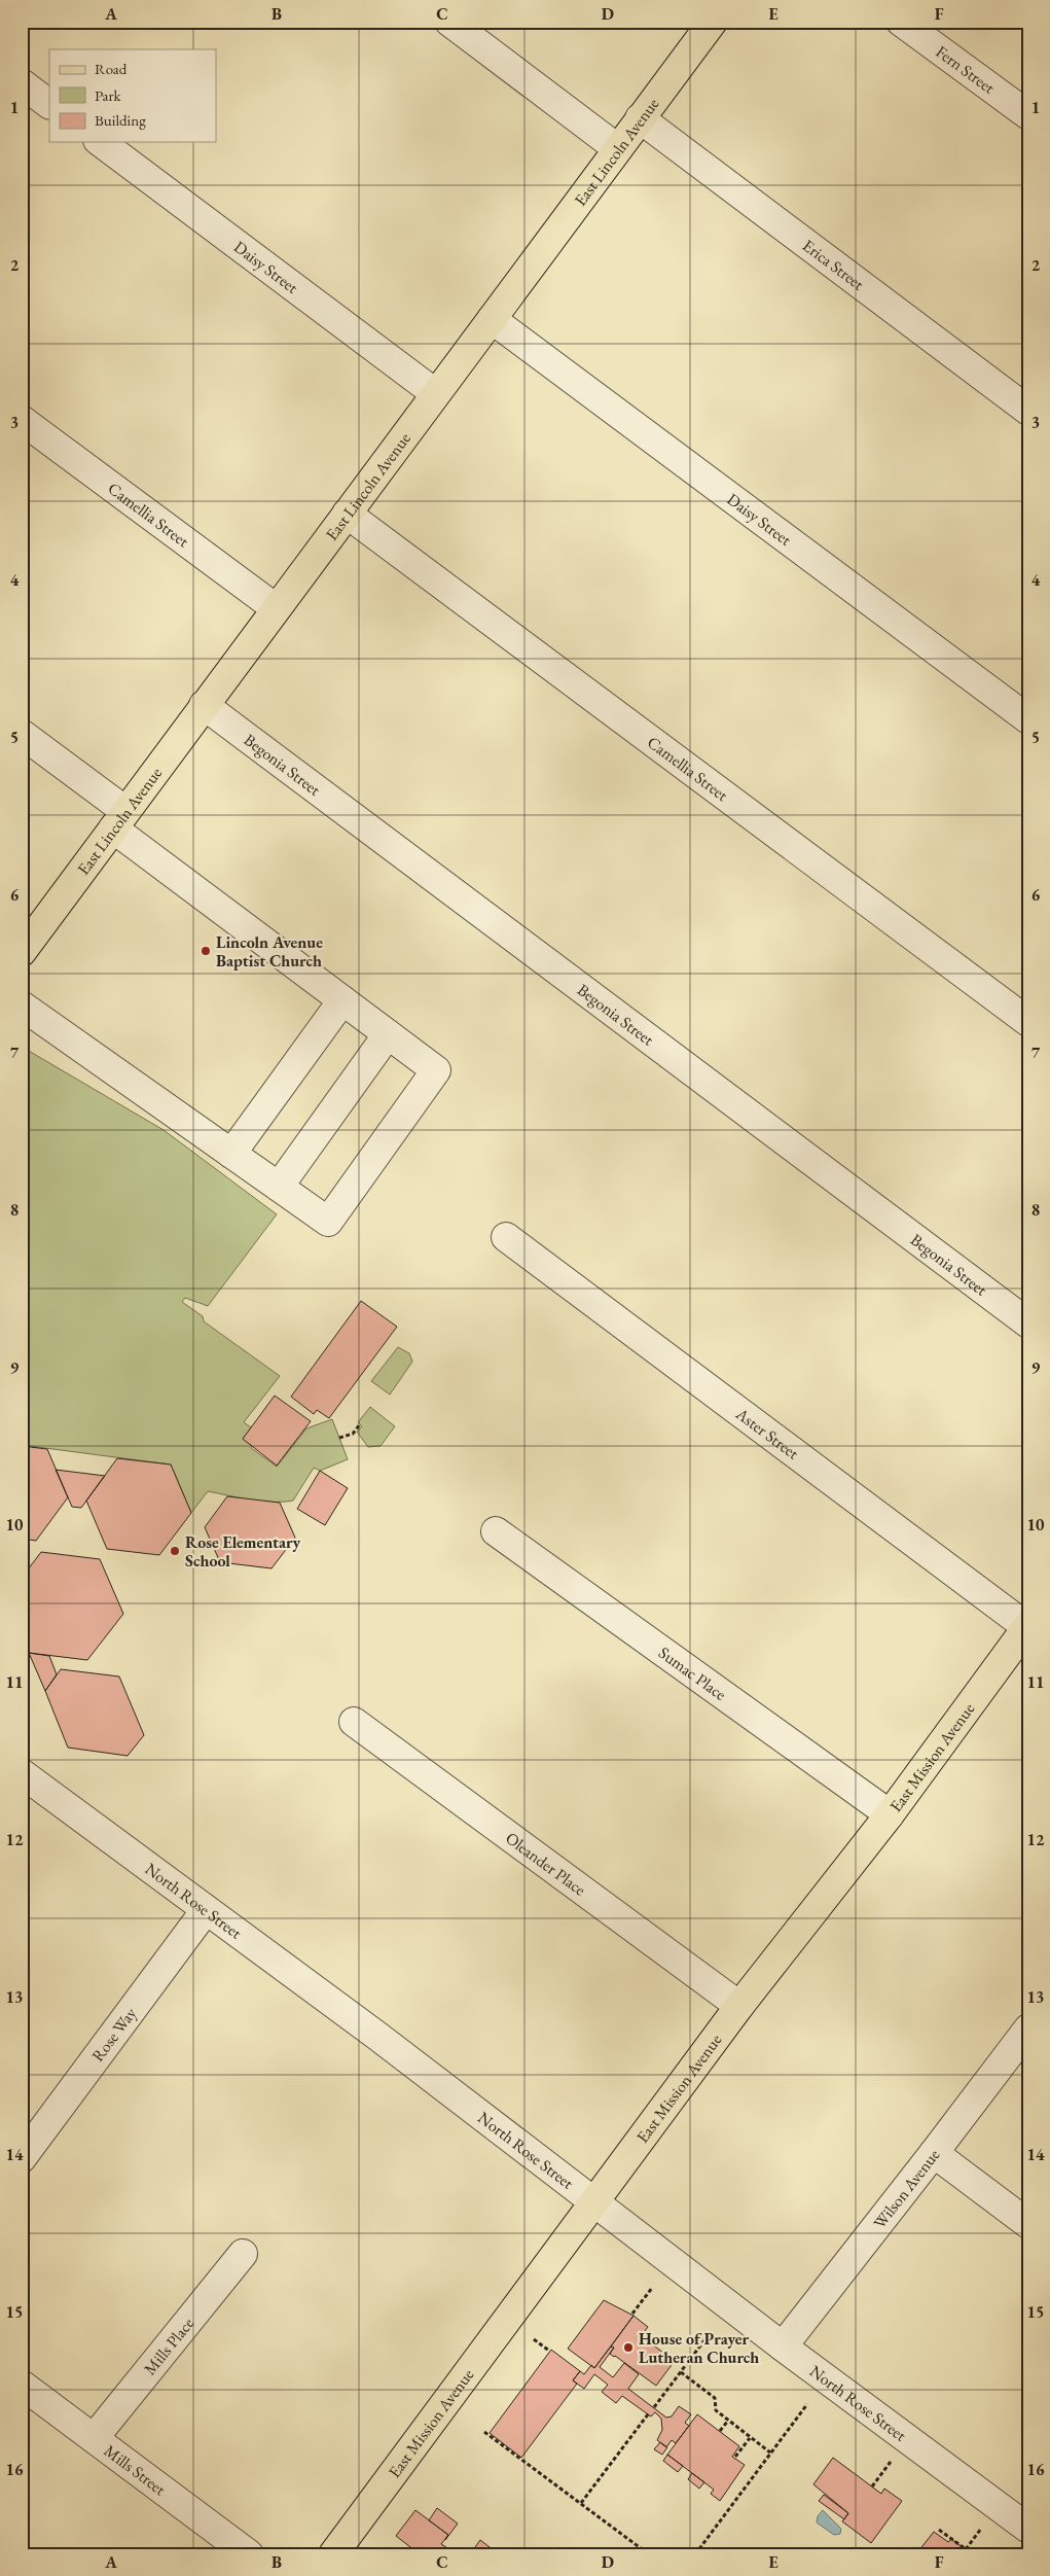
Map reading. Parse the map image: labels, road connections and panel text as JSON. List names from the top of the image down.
{
  "streets": {
    "main road": ["East Lincoln Avenue", "East Mission Avenue"],
    "street": [
      "Fern Street",
      "Erica Street",
      "Daisy Street",
      "Camellia Street",
      "Begonia Street",
      "Aster Street",
      "Sumac Place",
      "Oleander Place",
      "North Rose Street",
      "Rose Way",
      "Wilson Avenue",
      "Mills Place",
      "Mills Street"
    ]
  },
  "crossings": [
    ["East Lincoln Avenue", "Erica Street"],
    ["East Lincoln Avenue", "Daisy Street"],
    ["East Lincoln Avenue", "Camellia Street"],
    ["East Lincoln Avenue", "Begonia Street"],
    ["Aster Street", "East Mission Avenue"],
    ["Sumac Place", "East Mission Avenue"],
    ["East Mission Avenue", "Oleander Place"],
    ["East Mission Avenue", "North Rose Street"],
    ["North Rose Street", "Rose Way"],
    ["North Rose Street", "Wilson Avenue"],
    ["Mills Place", "Mills Street"]
  ],
  "places": ["Lincoln Avenue Baptist Church", "Rose Elementary School", "House of Prayer Lutheran Church"],
  "legend": ["Road", "Park", "Building"],
  "grid": {
    "columns": [
      "A",
      "B",
      "C",
      "D",
      "E",
      "F"
    ],
    "rows": [
      "1",
      "2",
      "3",
      "4",
      "5",
      "6",
      "7",
      "8",
      "9",
      "10",
      "11",
      "12",
      "13",
      "14",
      "15",
      "16"
    ]
  }
}
